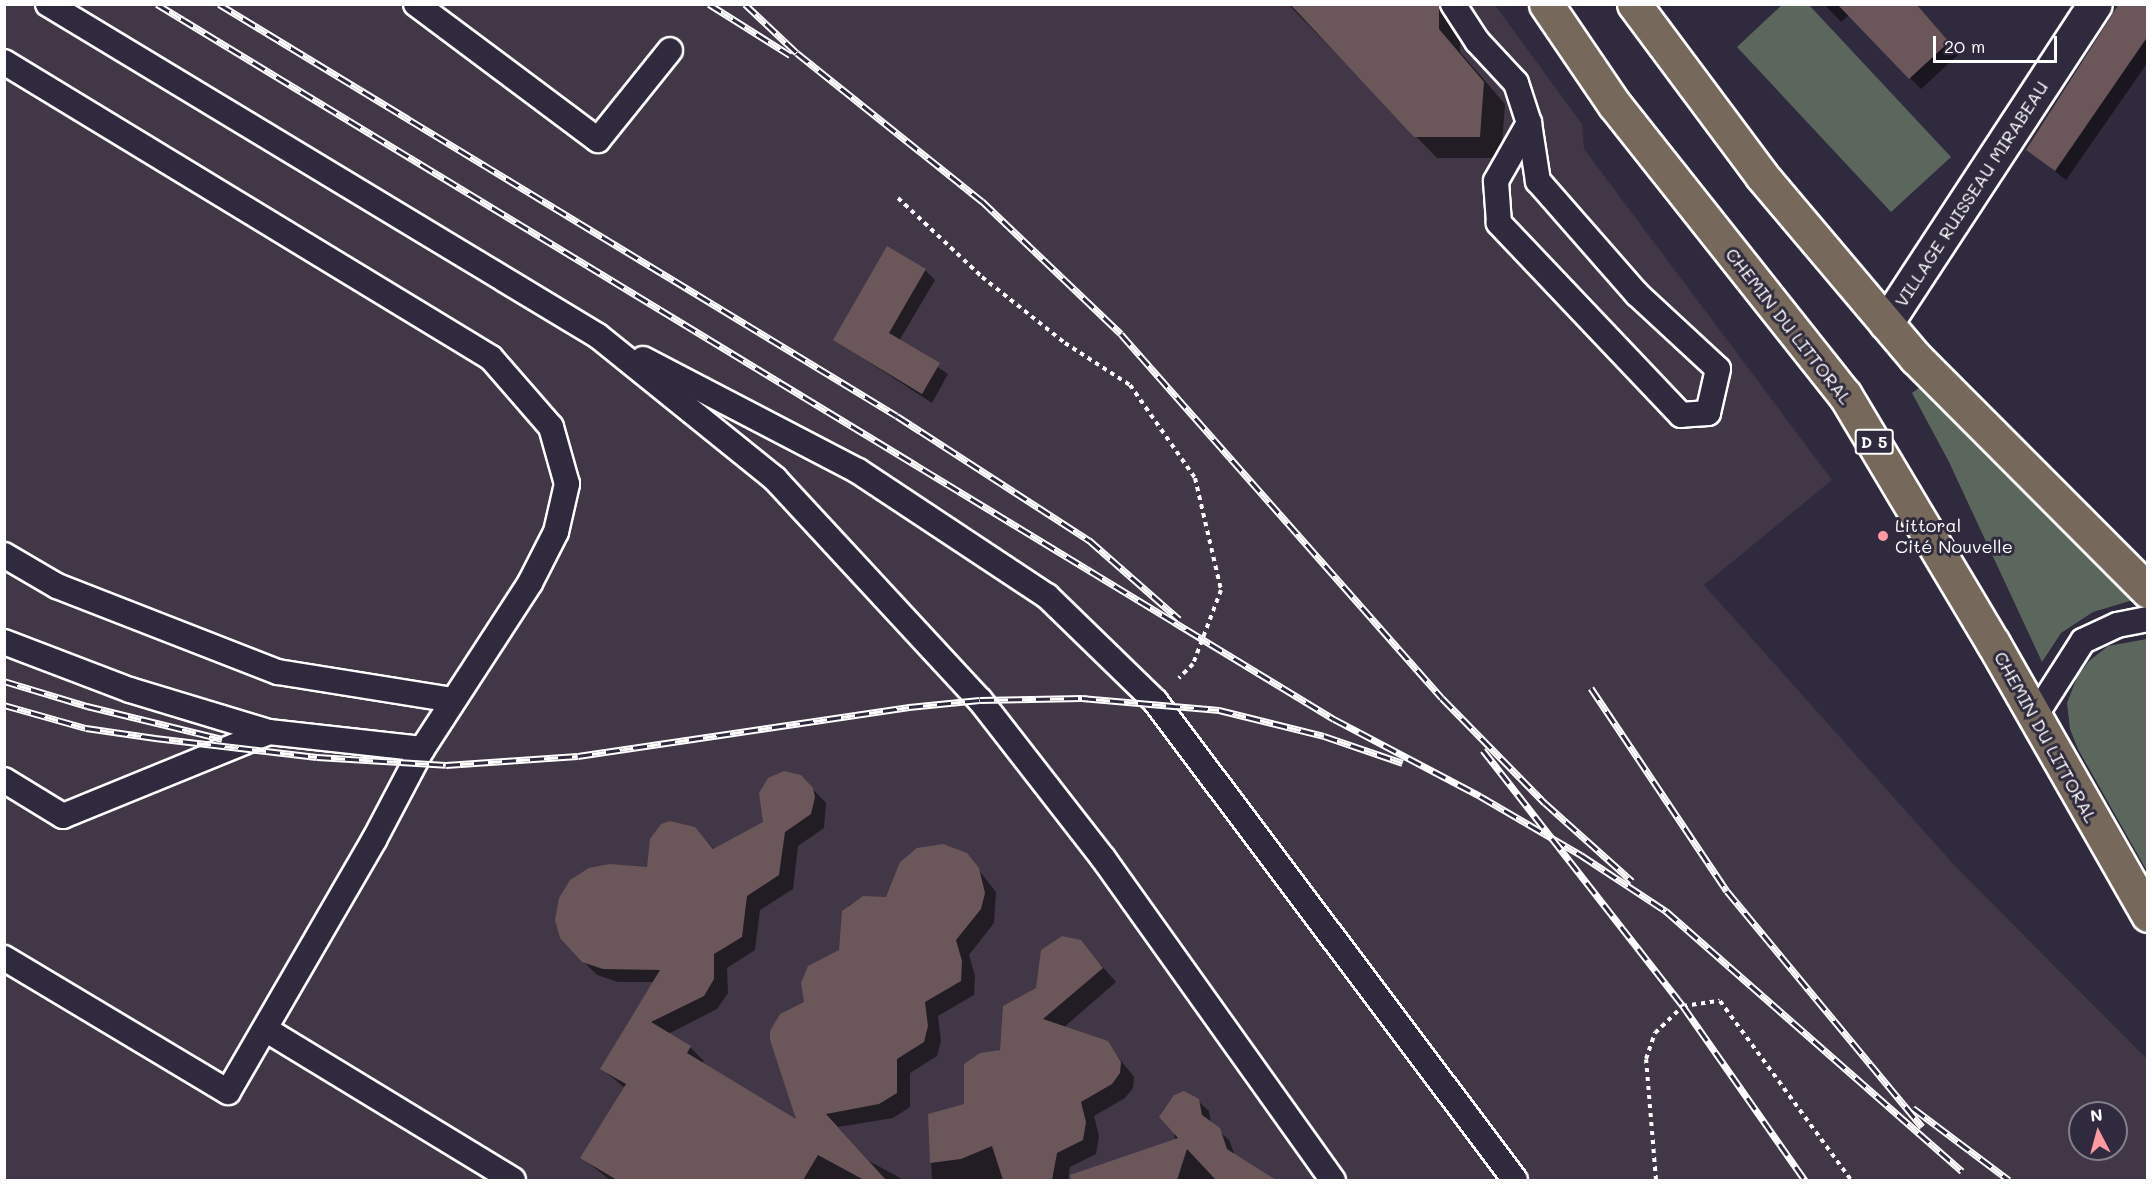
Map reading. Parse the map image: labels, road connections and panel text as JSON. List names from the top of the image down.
{
  "streets": {
    "main road": ["CHEMIN DU LITTORAL", "D 5"],
    "street": ["VILLAGE RUISSEAU MIRABEAU"]
  },
  "places": ["Littoral Cité Nouvelle"],
  "scale_bar": "20 m",
  "north": "top"
}
